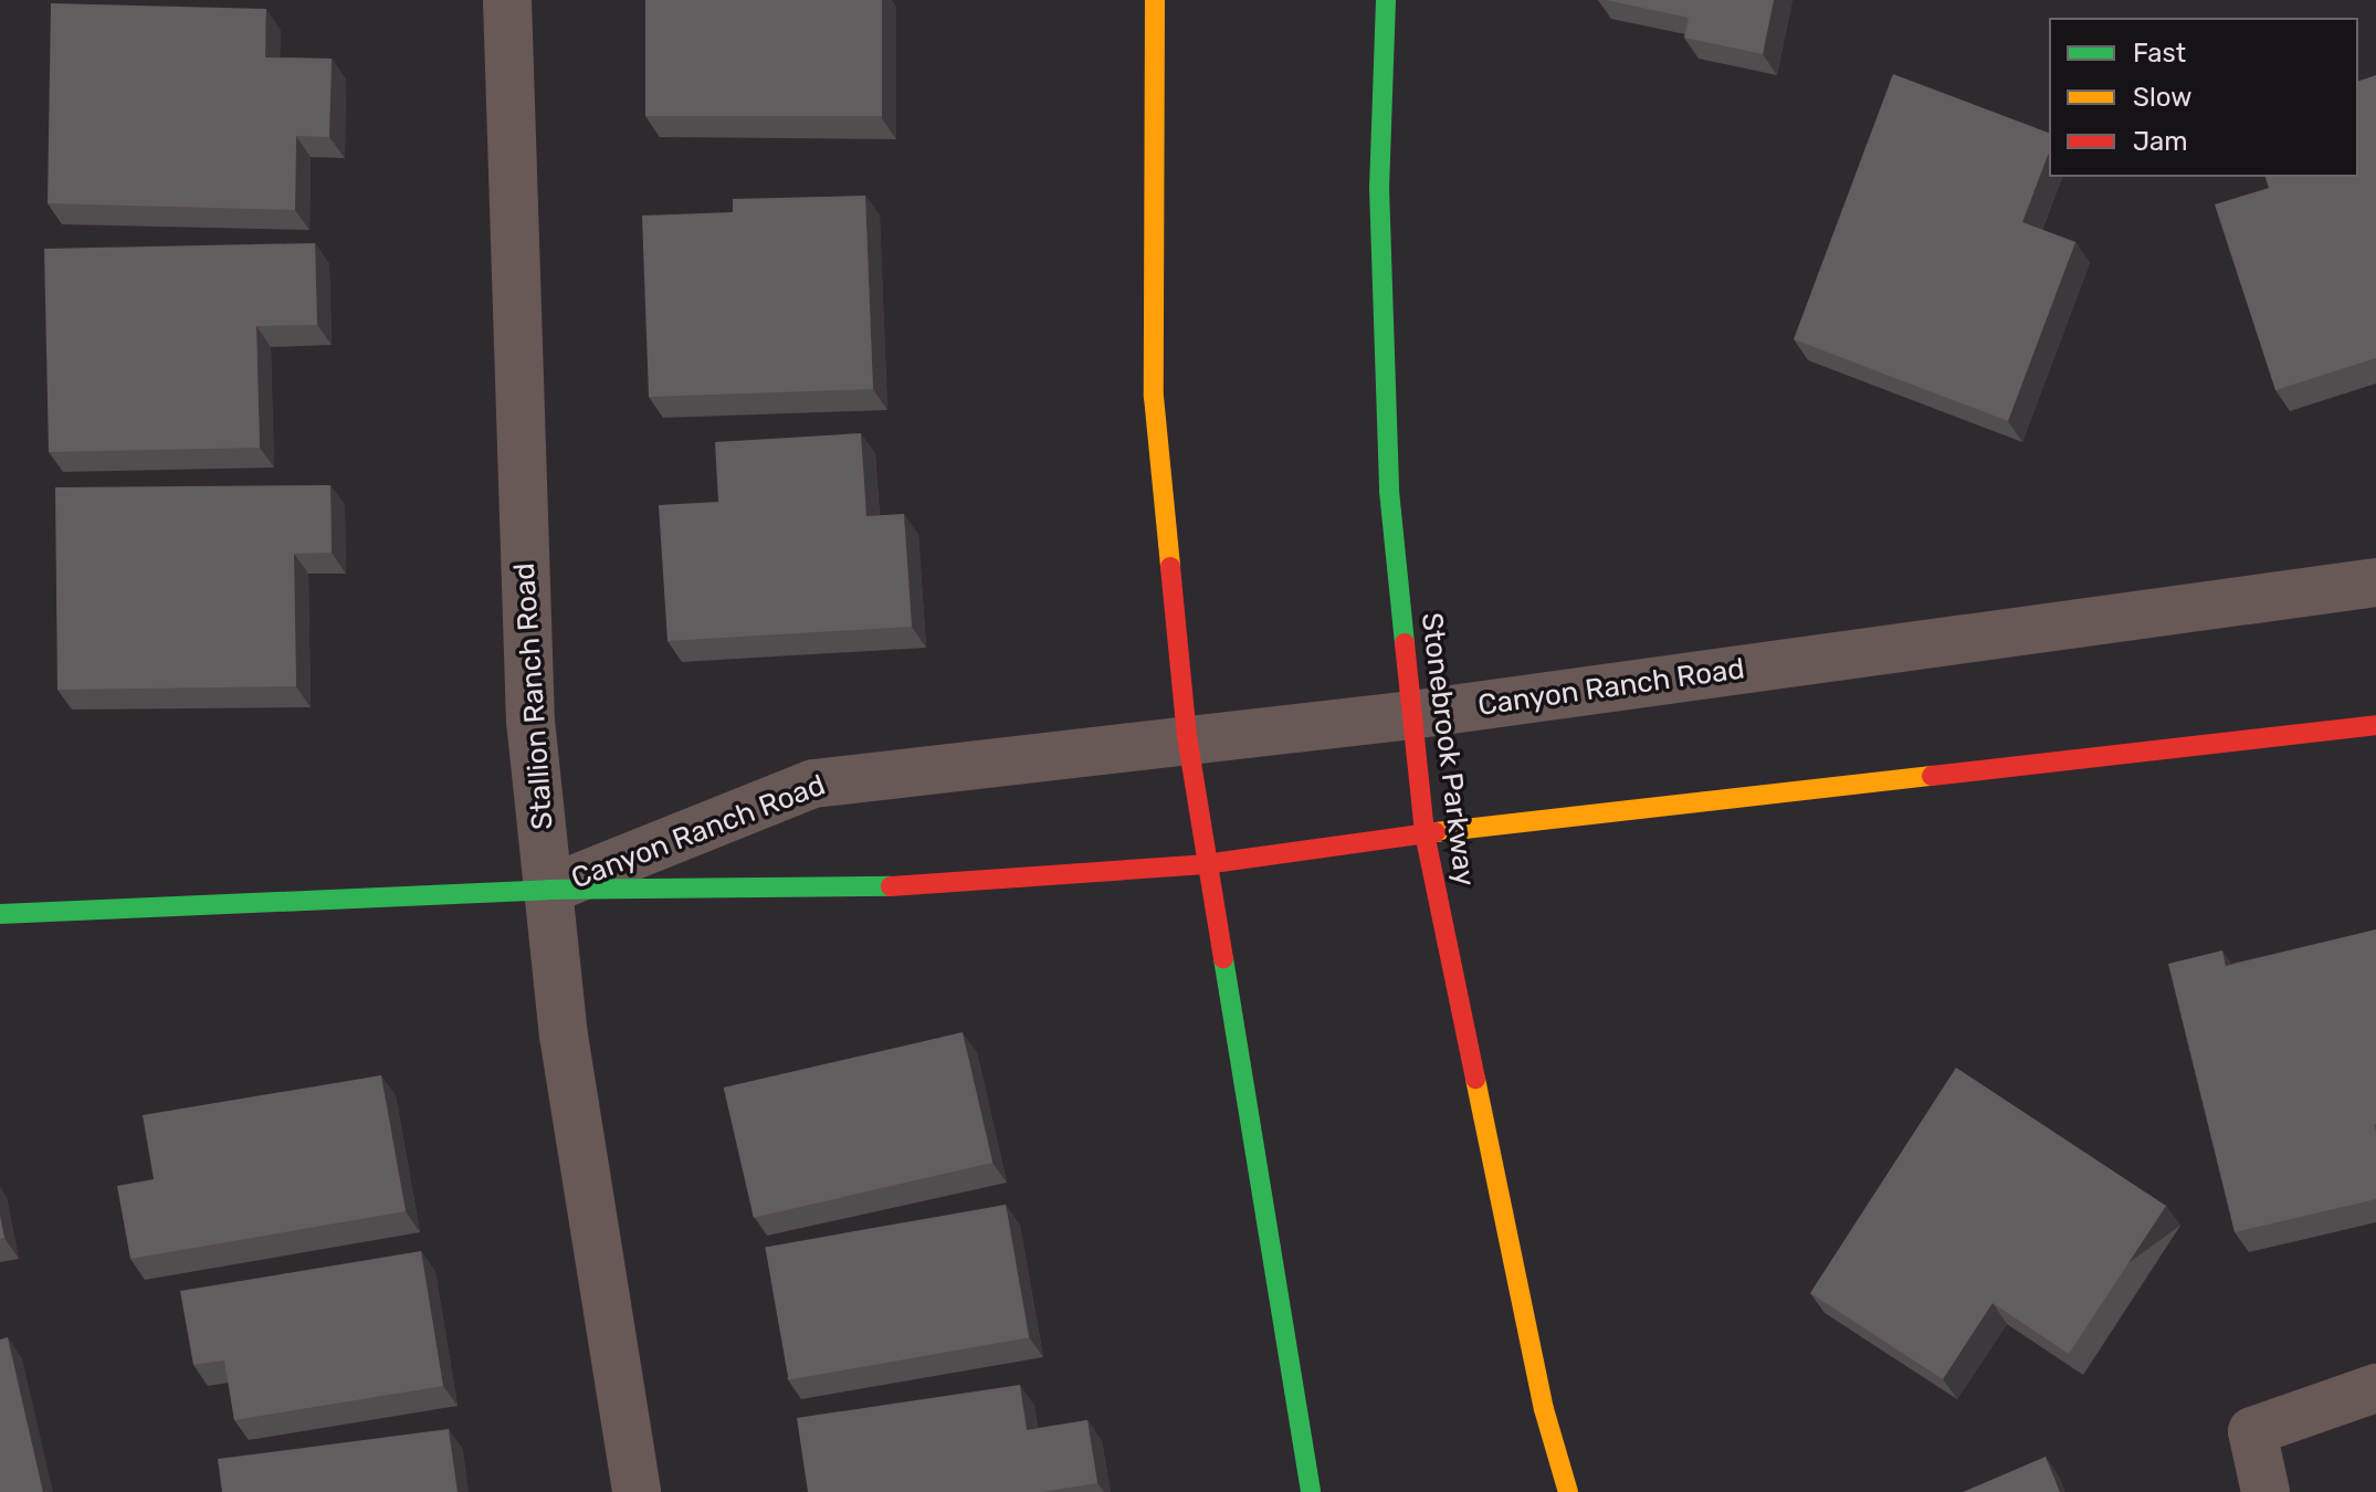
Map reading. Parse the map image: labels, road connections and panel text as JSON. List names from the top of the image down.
{
  "streets": {
    "main road": ["Canyon Ranch Road", "Stonebrook Parkway"],
    "street": ["Stallion Ranch Road"]
  },
  "crossings": [
    ["Canyon Ranch Road", "Stallion Ranch Road"],
    ["Canyon Ranch Road", "Stonebrook Parkway"]
  ],
  "legend": ["Fast", "Slow", "Jam"]
}
